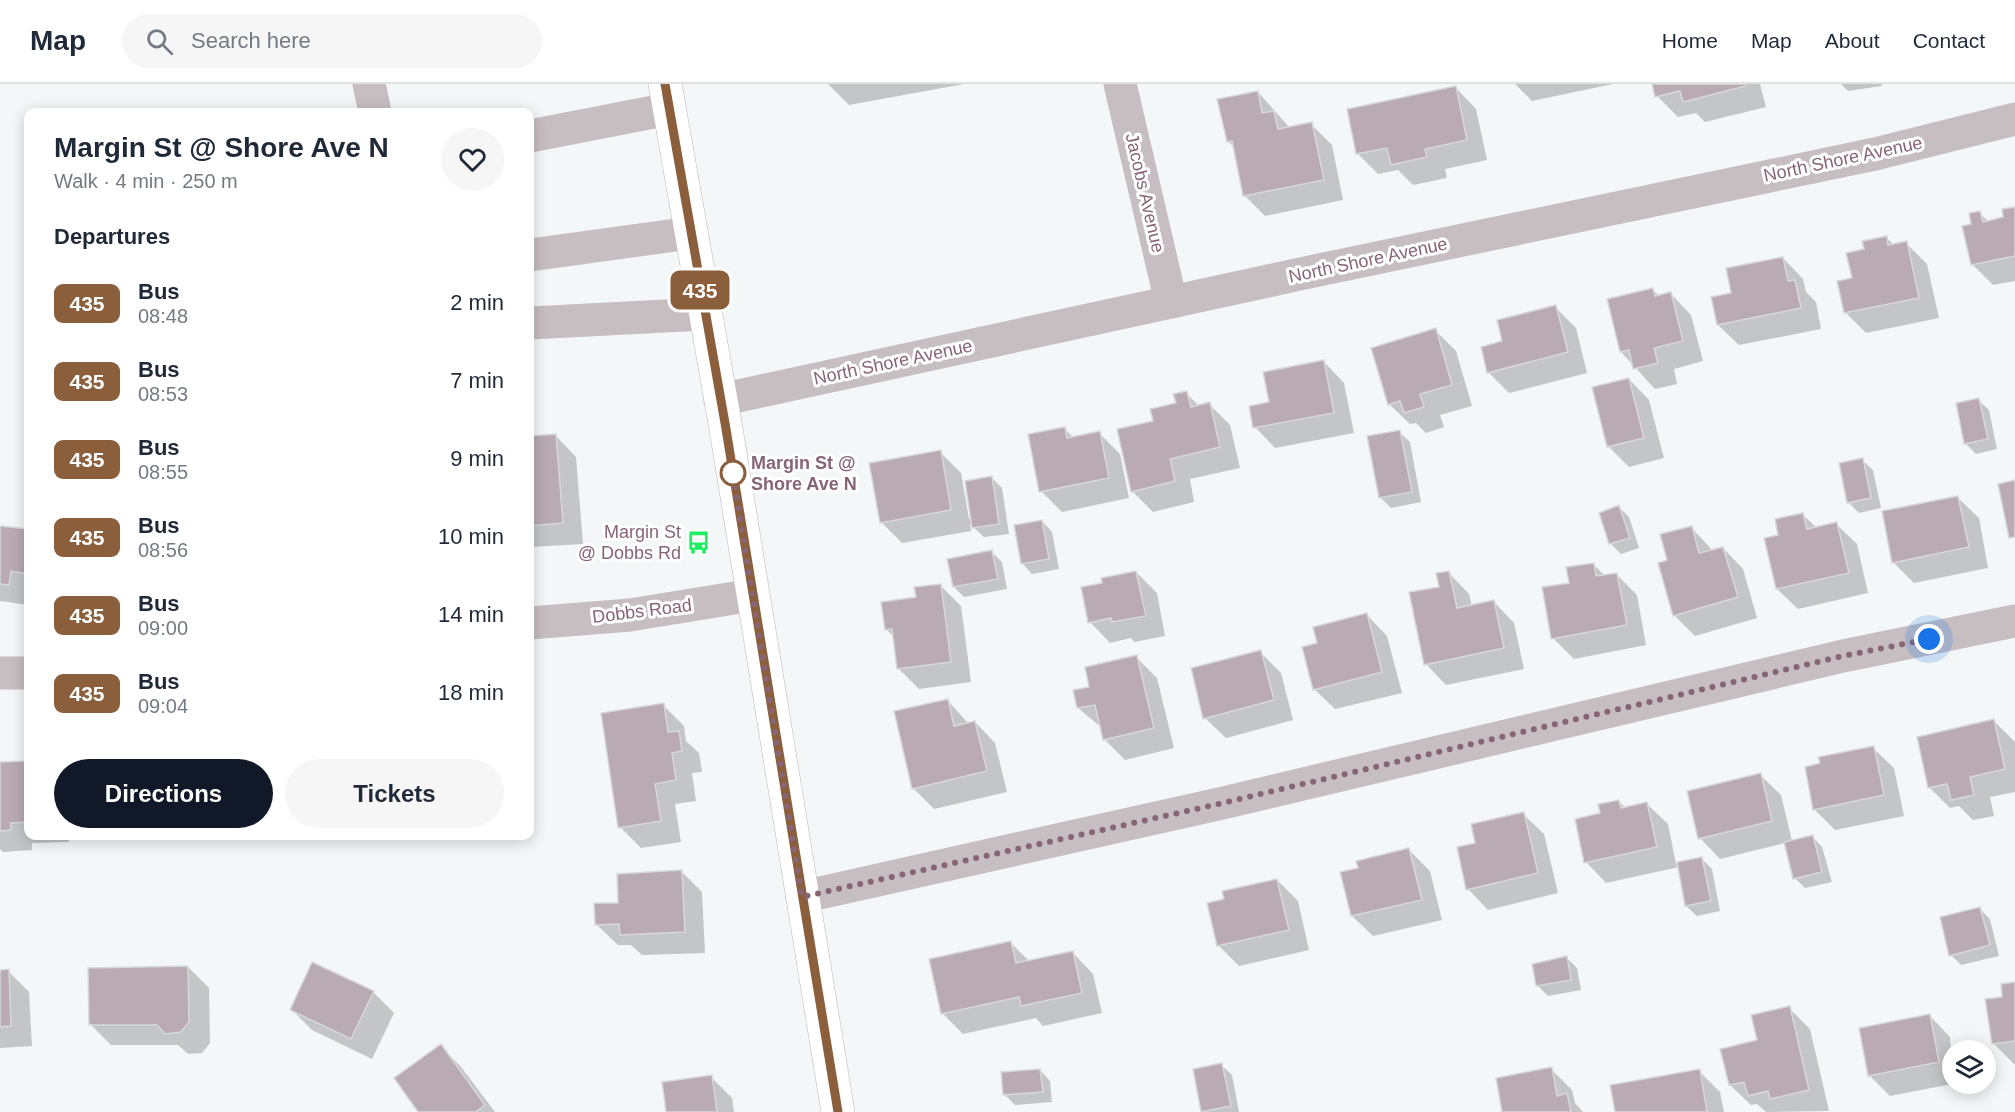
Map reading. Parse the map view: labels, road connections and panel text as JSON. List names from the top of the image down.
{
  "streets": {
    "street": ["North Shore Avenue", "Jacobs Avenue", "Dobbs Road"]
  },
  "crossings": [
    ["North Shore Avenue", "Jacobs Avenue"]
  ],
  "places": {
    "other": ["Margin St @ Shore Ave N"],
    "bus stop": ["Margin St @ Dobbs Rd"]
  },
  "lines": ["bus line 435"],
  "page": {
    "header": "Map",
    "search": "Search here",
    "nav": [
      "Home",
      "Map",
      "About",
      "Contact"
    ],
    "on_map": "435",
    "heading": [
      ["Margin St @ Shore Ave N", "Walk · 4 min · 250 m"],
      "Departures"
    ],
    "list": [
      {
        "mark": "435",
        "name": "Bus",
        "note": "08:48",
        "value": "2 min"
      },
      {
        "mark": "435",
        "name": "Bus",
        "note": "08:53",
        "value": "7 min"
      },
      {
        "mark": "435",
        "name": "Bus",
        "note": "08:55",
        "value": "9 min"
      },
      {
        "mark": "435",
        "name": "Bus",
        "note": "08:56",
        "value": "10 min"
      },
      {
        "mark": "435",
        "name": "Bus",
        "note": "09:00",
        "value": "14 min"
      },
      {
        "mark": "435",
        "name": "Bus",
        "note": "09:04",
        "value": "18 min"
      }
    ],
    "buttons": ["Directions", "Tickets"]
  }
}
